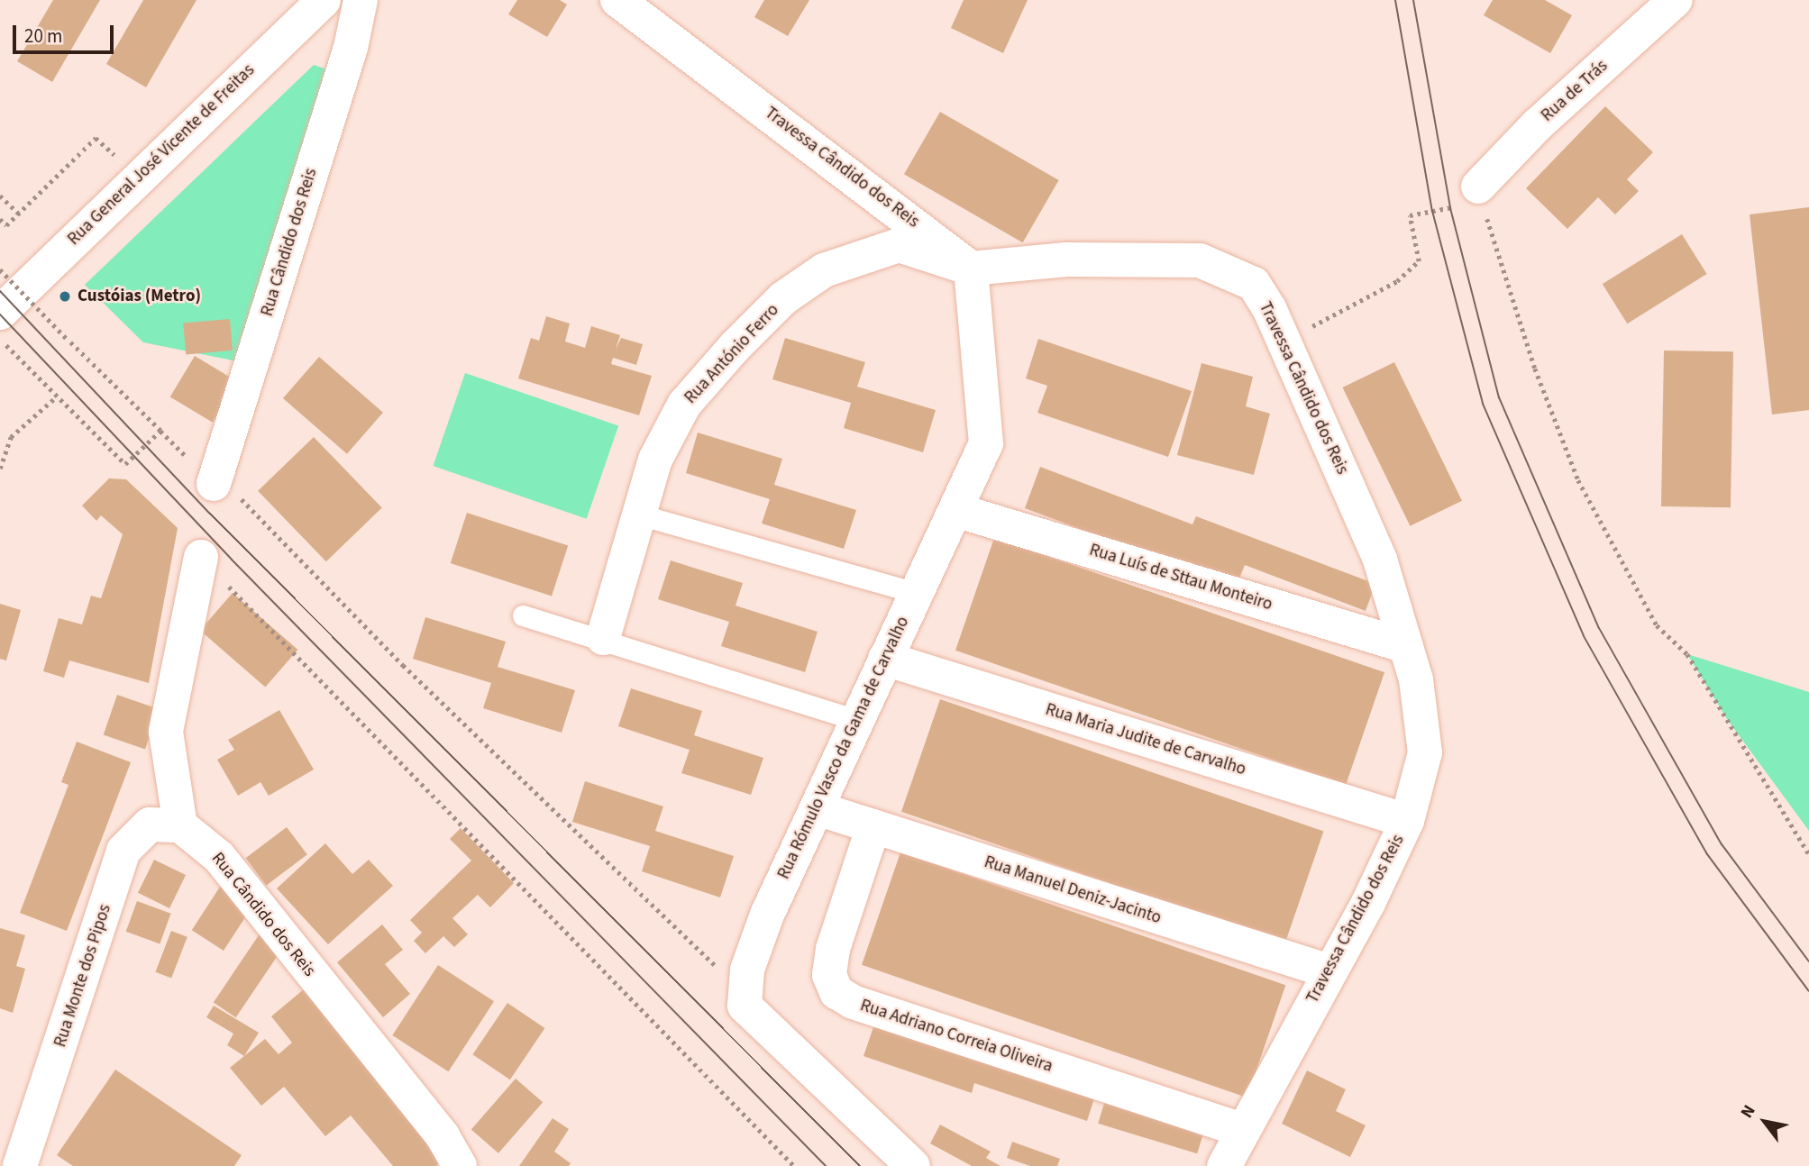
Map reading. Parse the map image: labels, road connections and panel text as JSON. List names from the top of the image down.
{
  "streets": {
    "street": [
      "Rua de Trás",
      "Rua General José Vicente de Freitas",
      "Travessa Cândido dos Reis",
      "Rua Cândido dos Reis",
      "Rua António Ferro",
      "Rua Luís de Sttau Monteiro",
      "Rua Maria Judite de Carvalho",
      "Rua Rómulo Vasco da Gama de Carvalho",
      "Rua Manuel Deniz-Jacinto",
      "Rua Monte dos Pipos",
      "Rua Adriano Correia Oliveira"
    ]
  },
  "crossings": [
    ["Travessa Cândido dos Reis", "Rua António Ferro"],
    ["Travessa Cândido dos Reis", "Rua Luís de Sttau Monteiro"],
    ["Travessa Cândido dos Reis", "Rua Maria Judite de Carvalho"],
    ["Travessa Cândido dos Reis", "Rua Rómulo Vasco da Gama de Carvalho"],
    ["Travessa Cândido dos Reis", "Rua Manuel Deniz-Jacinto"],
    ["Travessa Cândido dos Reis", "Rua Adriano Correia Oliveira"],
    ["Rua Cândido dos Reis", "Rua Monte dos Pipos"],
    ["Rua António Ferro", "Rua Rómulo Vasco da Gama de Carvalho"],
    ["Rua Luís de Sttau Monteiro", "Rua Rómulo Vasco da Gama de Carvalho"],
    ["Rua Maria Judite de Carvalho", "Rua Rómulo Vasco da Gama de Carvalho"],
    ["Rua Rómulo Vasco da Gama de Carvalho", "Rua Manuel Deniz-Jacinto"],
    ["Rua Manuel Deniz-Jacinto", "Rua Adriano Correia Oliveira"]
  ],
  "places": ["Custóias (Metro)"],
  "scale_bar": "20 m",
  "north": "top left"
}
